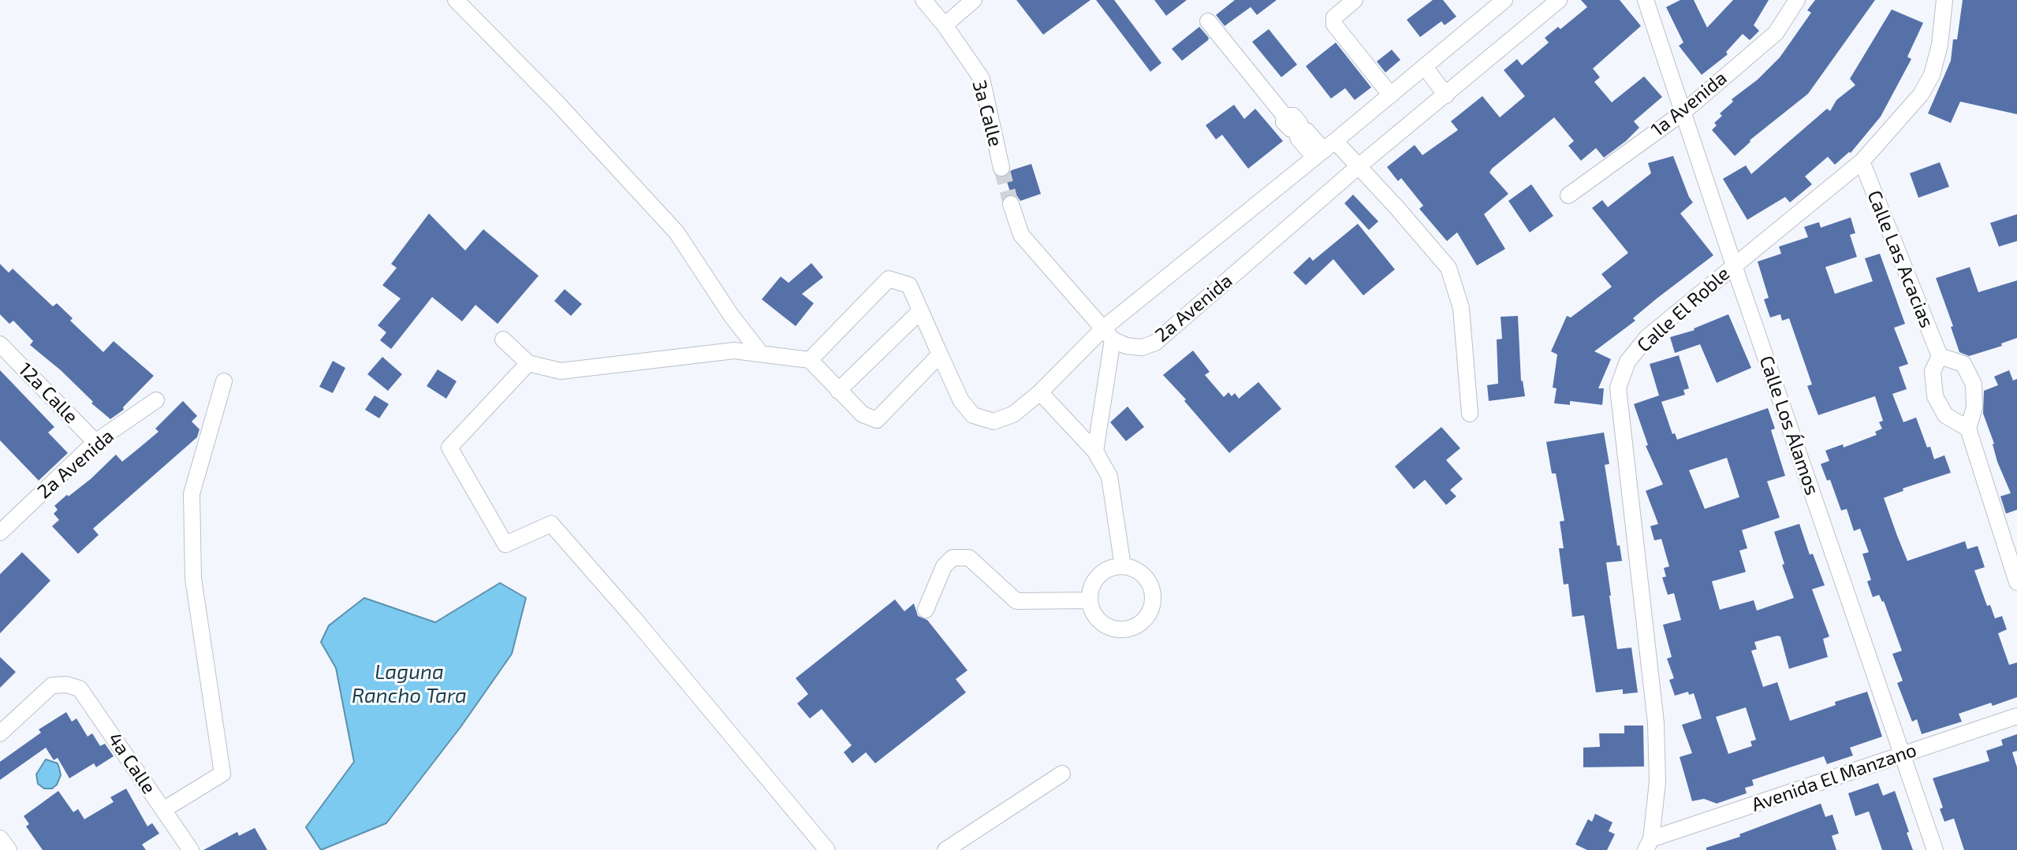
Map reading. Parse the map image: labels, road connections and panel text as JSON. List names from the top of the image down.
{
  "streets": {
    "street": [
      "1a Avenida",
      "3a Calle",
      "Calle Las Acacias",
      "2a Avenida",
      "Calle El Roble",
      "12a Calle",
      "Calle Los Álamos",
      "4a Calle",
      "Avenida El Manzano"
    ]
  },
  "crossings": [
    ["1a Avenida", "Calle Los Álamos"],
    ["Calle Las Acacias", "Calle El Roble"],
    ["2a Avenida", "12a Calle"],
    ["Calle El Roble", "Calle Los Álamos"],
    ["Calle El Roble", "Avenida El Manzano"],
    ["Calle Los Álamos", "Avenida El Manzano"]
  ],
  "water": ["Laguna Rancho Tara"]
}
